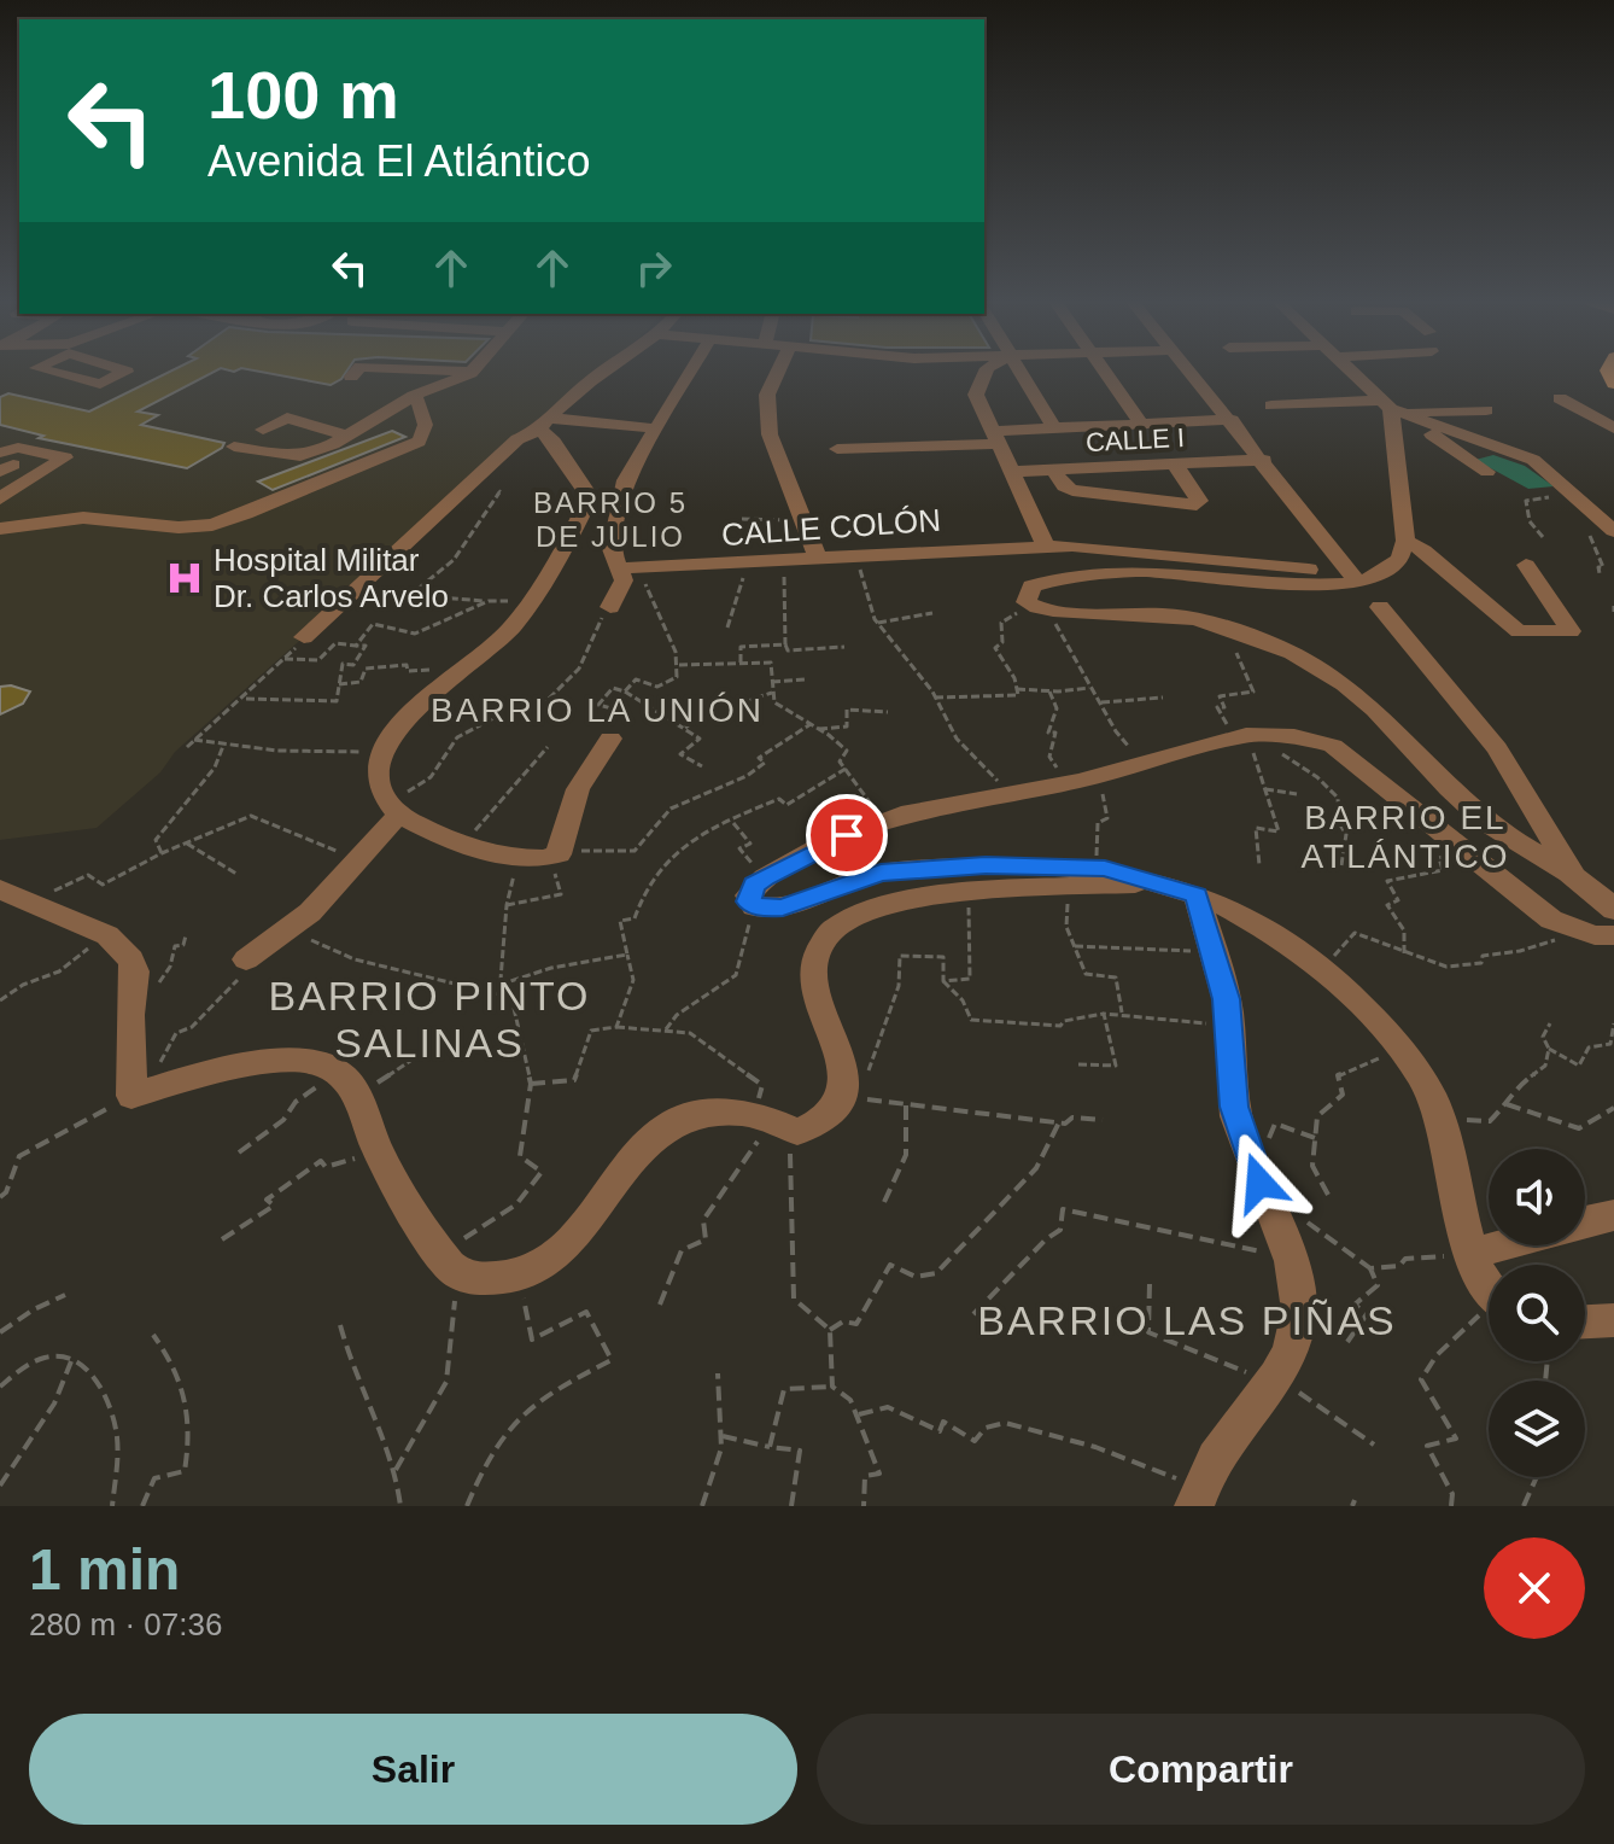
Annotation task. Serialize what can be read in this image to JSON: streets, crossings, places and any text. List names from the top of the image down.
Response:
{
  "streets": {
    "street": ["CALLE I", "CALLE COLÓN"]
  },
  "districts": [
    "BARRIO 5 DE JULIO",
    "BARRIO LA UNIÓN",
    "BARRIO EL ATLÁNTICO",
    "BARRIO PINTO SALINAS",
    "BARRIO LAS PIÑAS"
  ],
  "places": {
    "hospital": ["Hospital Militar Dr. Carlos Arvelo"]
  },
  "page": {
    "turn": ["100 m", "Avenida El Atlántico"],
    "heading": ["1 min", "280 m · 07:36"],
    "buttons": ["Salir", "Compartir"]
  }
}
